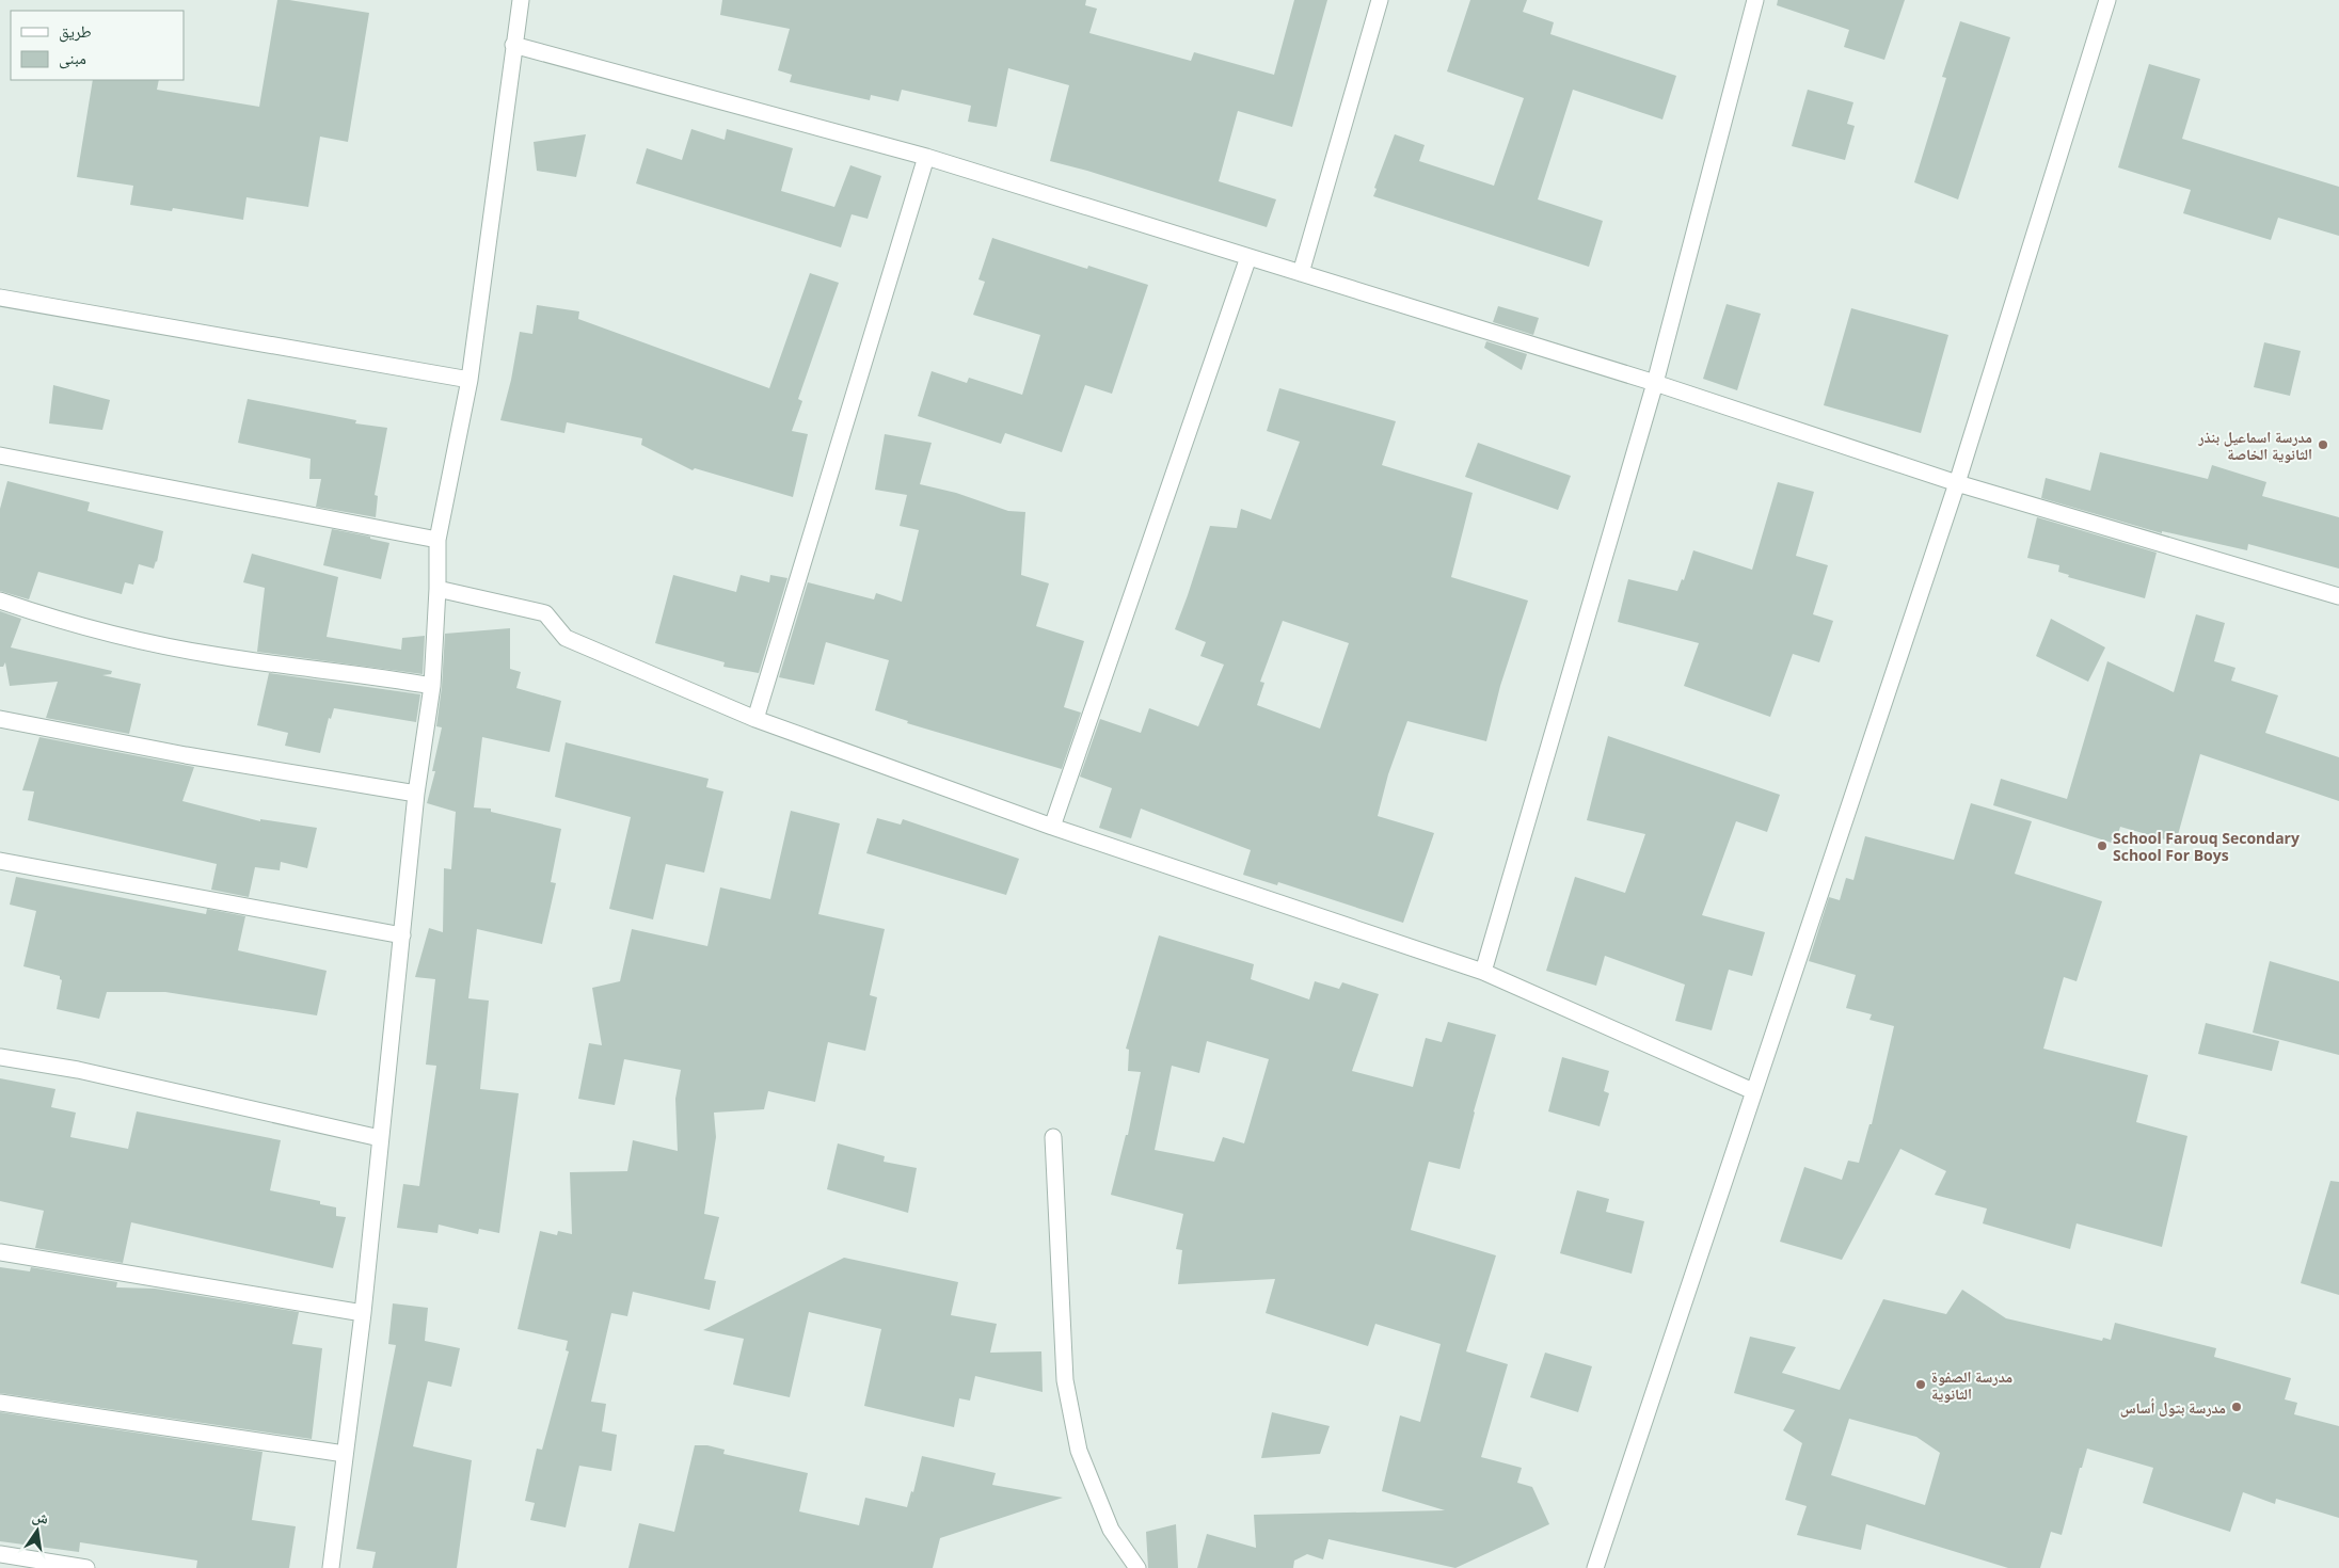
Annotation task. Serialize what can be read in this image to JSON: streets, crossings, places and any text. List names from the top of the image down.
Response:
{
  "places": [
    "مدرسة اسماعيل بنذر الثانوية الخاصة",
    "School Farouq Secondary School For Boys",
    "مدرسة الصفوة الثانوية",
    "مدرسة بتول أساس"
  ],
  "legend": ["طريق", "مبنى"],
  "north": "top"
}
